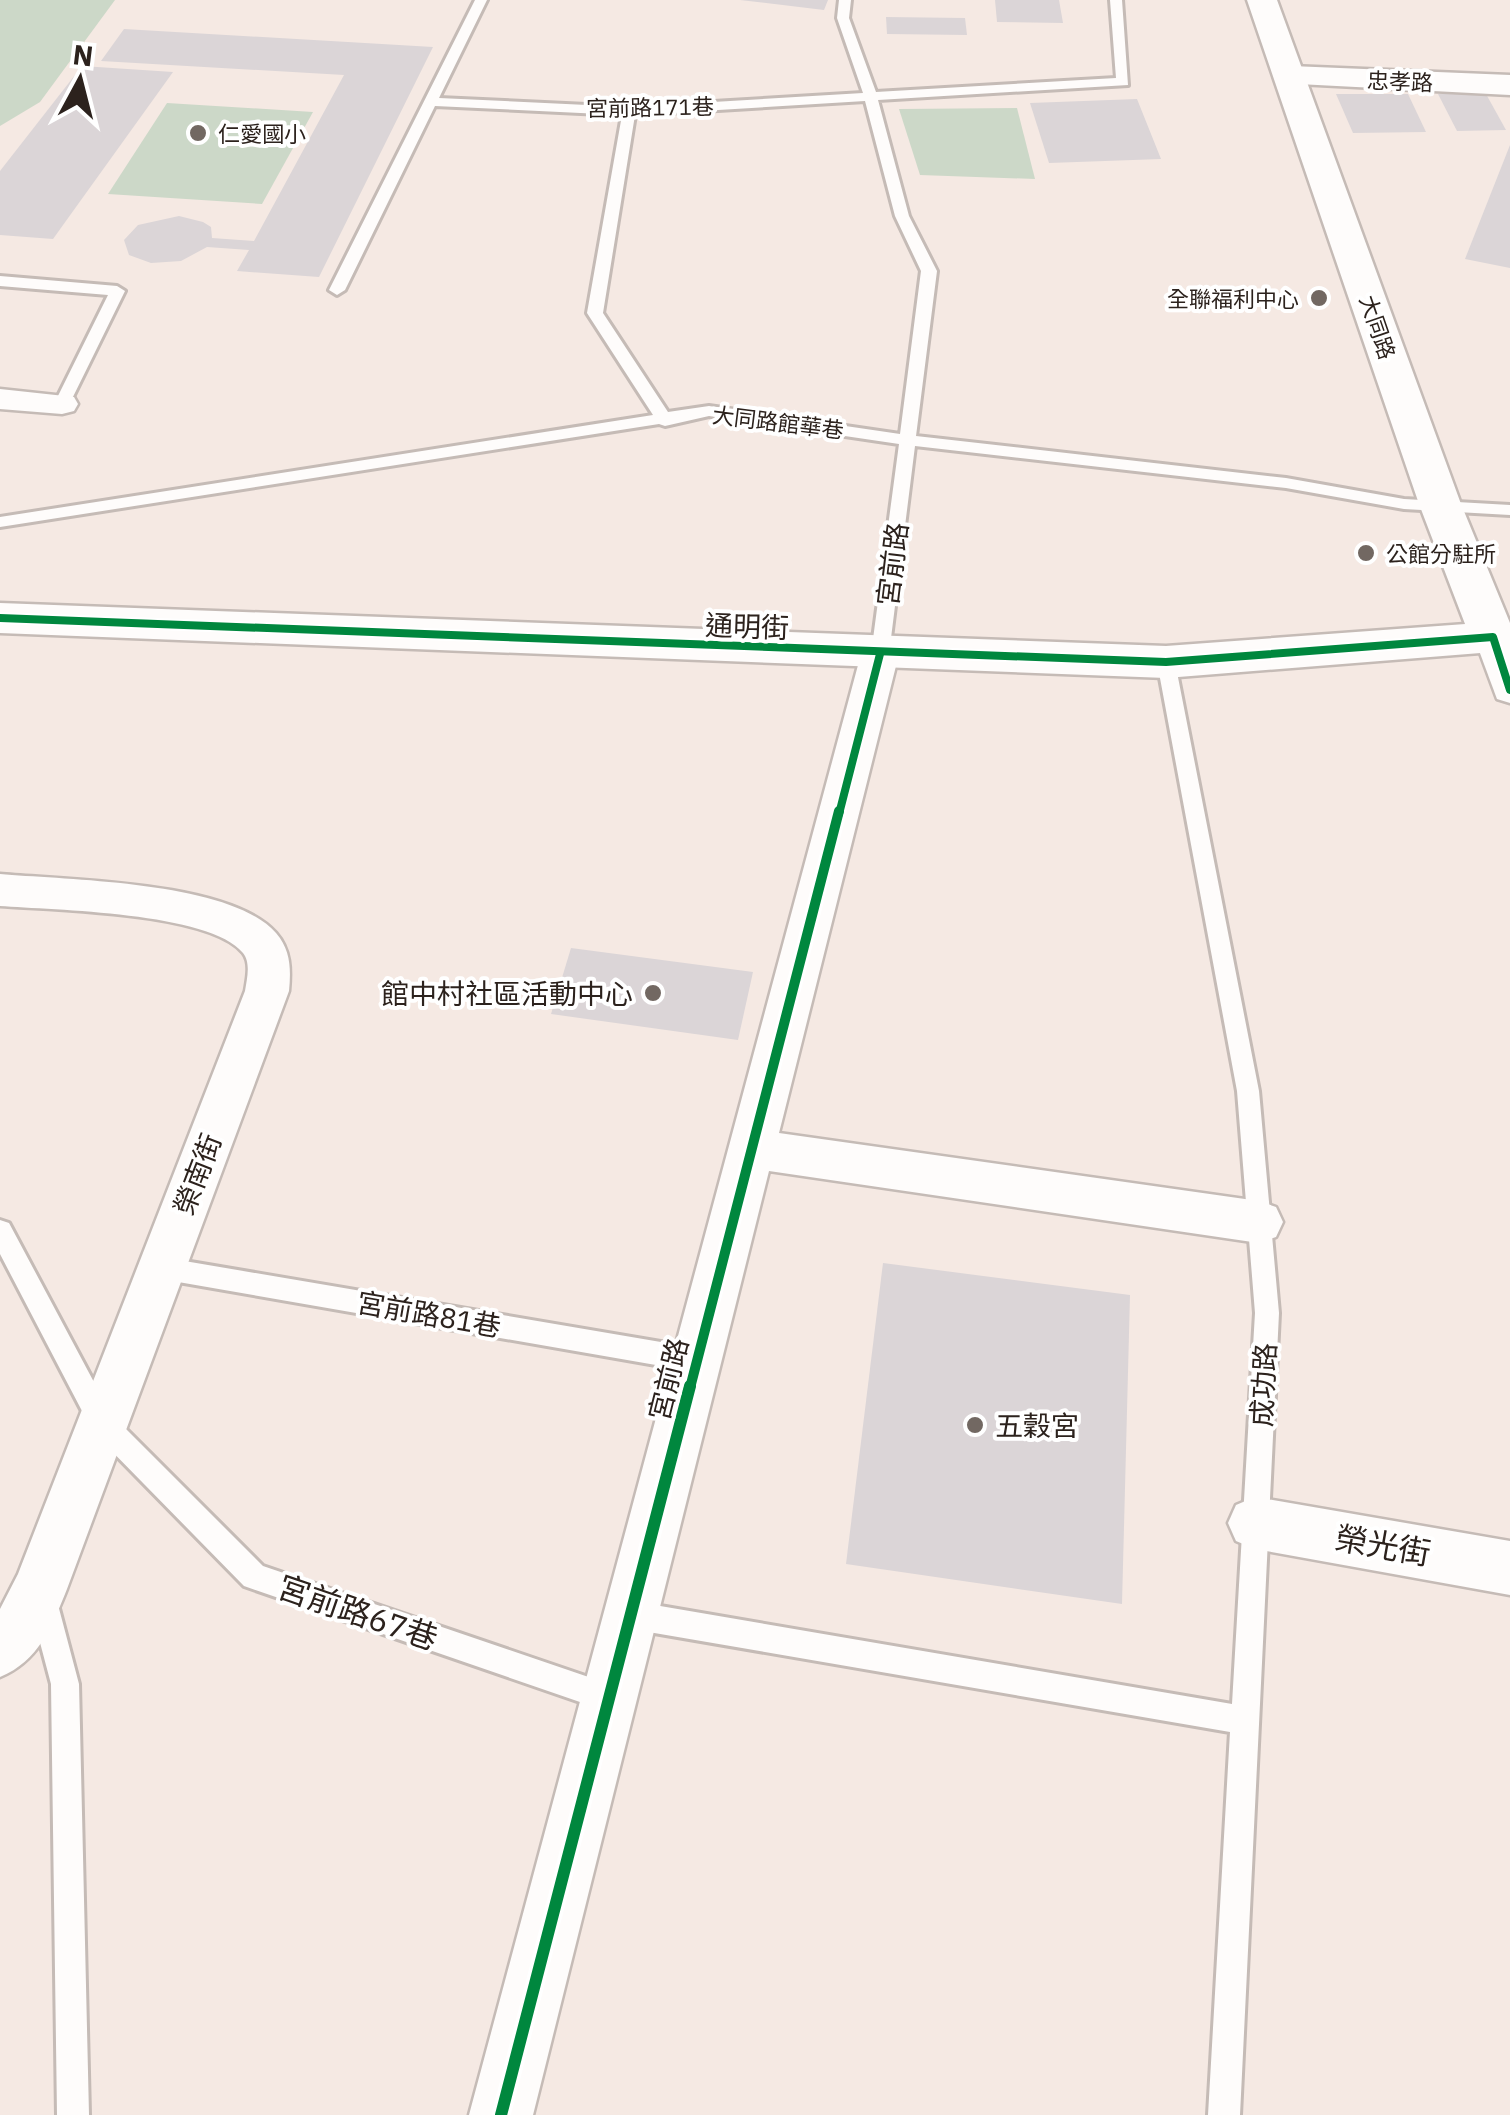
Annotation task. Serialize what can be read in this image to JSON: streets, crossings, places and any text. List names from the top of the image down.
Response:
{
  "streets": {
    "street": [
      "忠孝路",
      "大同路",
      "宮前路",
      "通明街",
      "榮南街",
      "榮光街"
    ],
    "lane": [
      "宮前路171巷",
      "大同路館華巷",
      "宮前路81巷",
      "成功路",
      "宮前路67巷"
    ]
  },
  "crossings": [
    ["忠孝路", "大同路"],
    ["宮前路171巷", "宮前路"],
    ["大同路", "大同路館華巷"],
    ["大同路", "通明街"],
    ["大同路館華巷", "宮前路"],
    ["宮前路", "通明街"],
    ["宮前路", "宮前路81巷"],
    ["宮前路", "宮前路67巷"],
    ["通明街", "成功路"],
    ["榮南街", "宮前路81巷"],
    ["榮南街", "宮前路67巷"],
    ["成功路", "榮光街"]
  ],
  "places": [
    "仁愛國小",
    "全聯福利中心",
    "公館分駐所",
    "館中村社區活動中心",
    "五穀宮"
  ],
  "north": "top"
}
